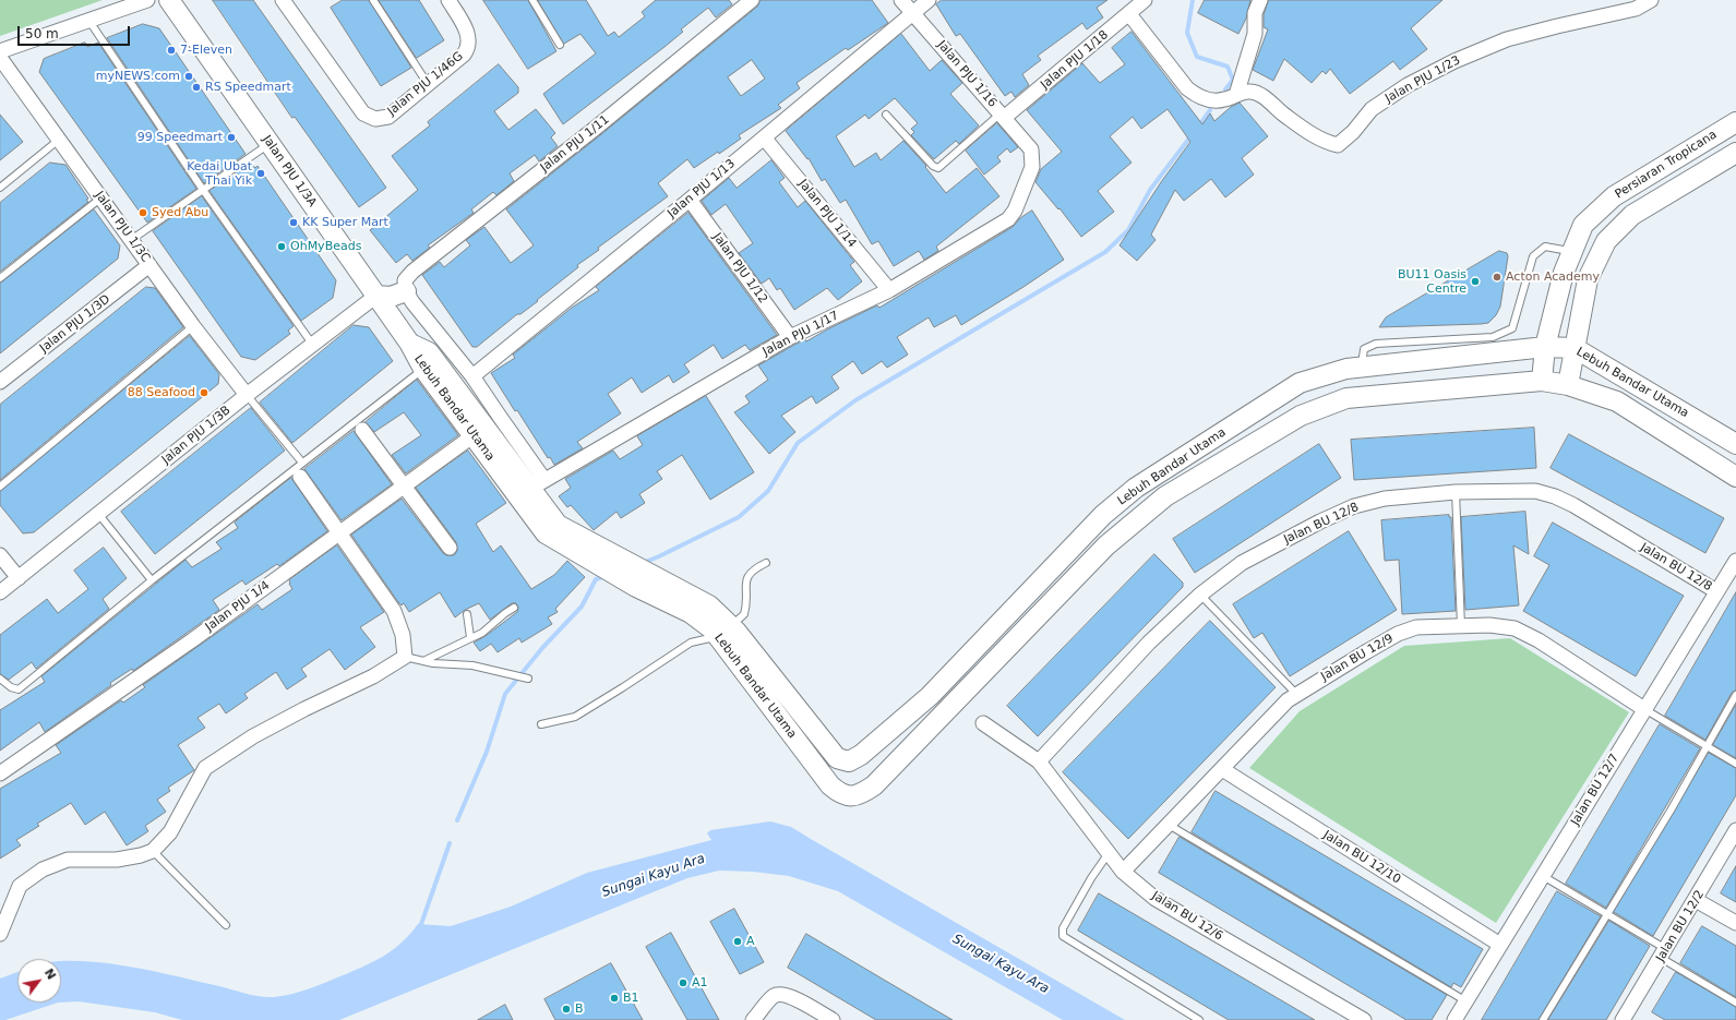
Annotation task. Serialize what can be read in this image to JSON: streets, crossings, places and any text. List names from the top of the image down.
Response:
{
  "streets": {
    "main road": ["Persiaran Tropicana", "Jalan PJU 1/3A", "Lebuh Bandar Utama"],
    "street": [
      "Jalan PJU 1/18",
      "Jalan PJU 1/16",
      "Jalan PJU 1/23",
      "Jalan PJU 1/46G",
      "Jalan PJU 1/11",
      "Jalan PJU 1/13",
      "Jalan PJU 1/14",
      "Jalan PJU 1/3C",
      "Jalan PJU 1/12",
      "Jalan PJU 1/3D",
      "Jalan PJU 1/17",
      "Jalan PJU 1/3B",
      "Jalan BU 12/8",
      "Jalan PJU 1/4",
      "Jalan BU 12/9",
      "Jalan BU 12/7",
      "Jalan BU 12/10",
      "Jalan BU 12/6",
      "Jalan BU 12/2"
    ]
  },
  "crossings": [
    ["Jalan PJU 1/18", "Jalan PJU 1/16"],
    ["Jalan PJU 1/18", "Jalan PJU 1/23"],
    ["Jalan PJU 1/16", "Jalan PJU 1/13"],
    ["Jalan PJU 1/16", "Jalan PJU 1/17"],
    ["Persiaran Tropicana", "Lebuh Bandar Utama"],
    ["Jalan PJU 1/3A", "Lebuh Bandar Utama"],
    ["Jalan PJU 1/3A", "Jalan PJU 1/3B"],
    ["Jalan PJU 1/13", "Jalan PJU 1/14"],
    ["Jalan PJU 1/13", "Jalan PJU 1/12"],
    ["Jalan PJU 1/14", "Jalan PJU 1/17"],
    ["Jalan PJU 1/3C", "Jalan PJU 1/3D"],
    ["Jalan PJU 1/3C", "Jalan PJU 1/3B"],
    ["Jalan PJU 1/12", "Jalan PJU 1/17"],
    ["Jalan PJU 1/17", "Lebuh Bandar Utama"],
    ["Lebuh Bandar Utama", "Jalan PJU 1/4"],
    ["Jalan BU 12/8", "Jalan BU 12/7"],
    ["Jalan BU 12/8", "Jalan BU 12/6"],
    ["Jalan BU 12/9", "Jalan BU 12/7"],
    ["Jalan BU 12/9", "Jalan BU 12/10"],
    ["Jalan BU 12/9", "Jalan BU 12/6"],
    ["Jalan BU 12/7", "Jalan BU 12/10"]
  ],
  "water": ["Sungai Kayu Ara"],
  "places": [
    "7-Eleven",
    "myNEWS.com",
    "RS Speedmart",
    "99 Speedmart",
    "Kedai Ubat Thai Yik",
    "Syed Abu",
    "KK Super Mart",
    "OhMyBeads",
    "Acton Academy",
    "BU11 Oasis Centre",
    "88 Seafood",
    "A",
    "A1",
    "B1",
    "B"
  ],
  "scale_bar": "50 m",
  "north": "top right"
}
